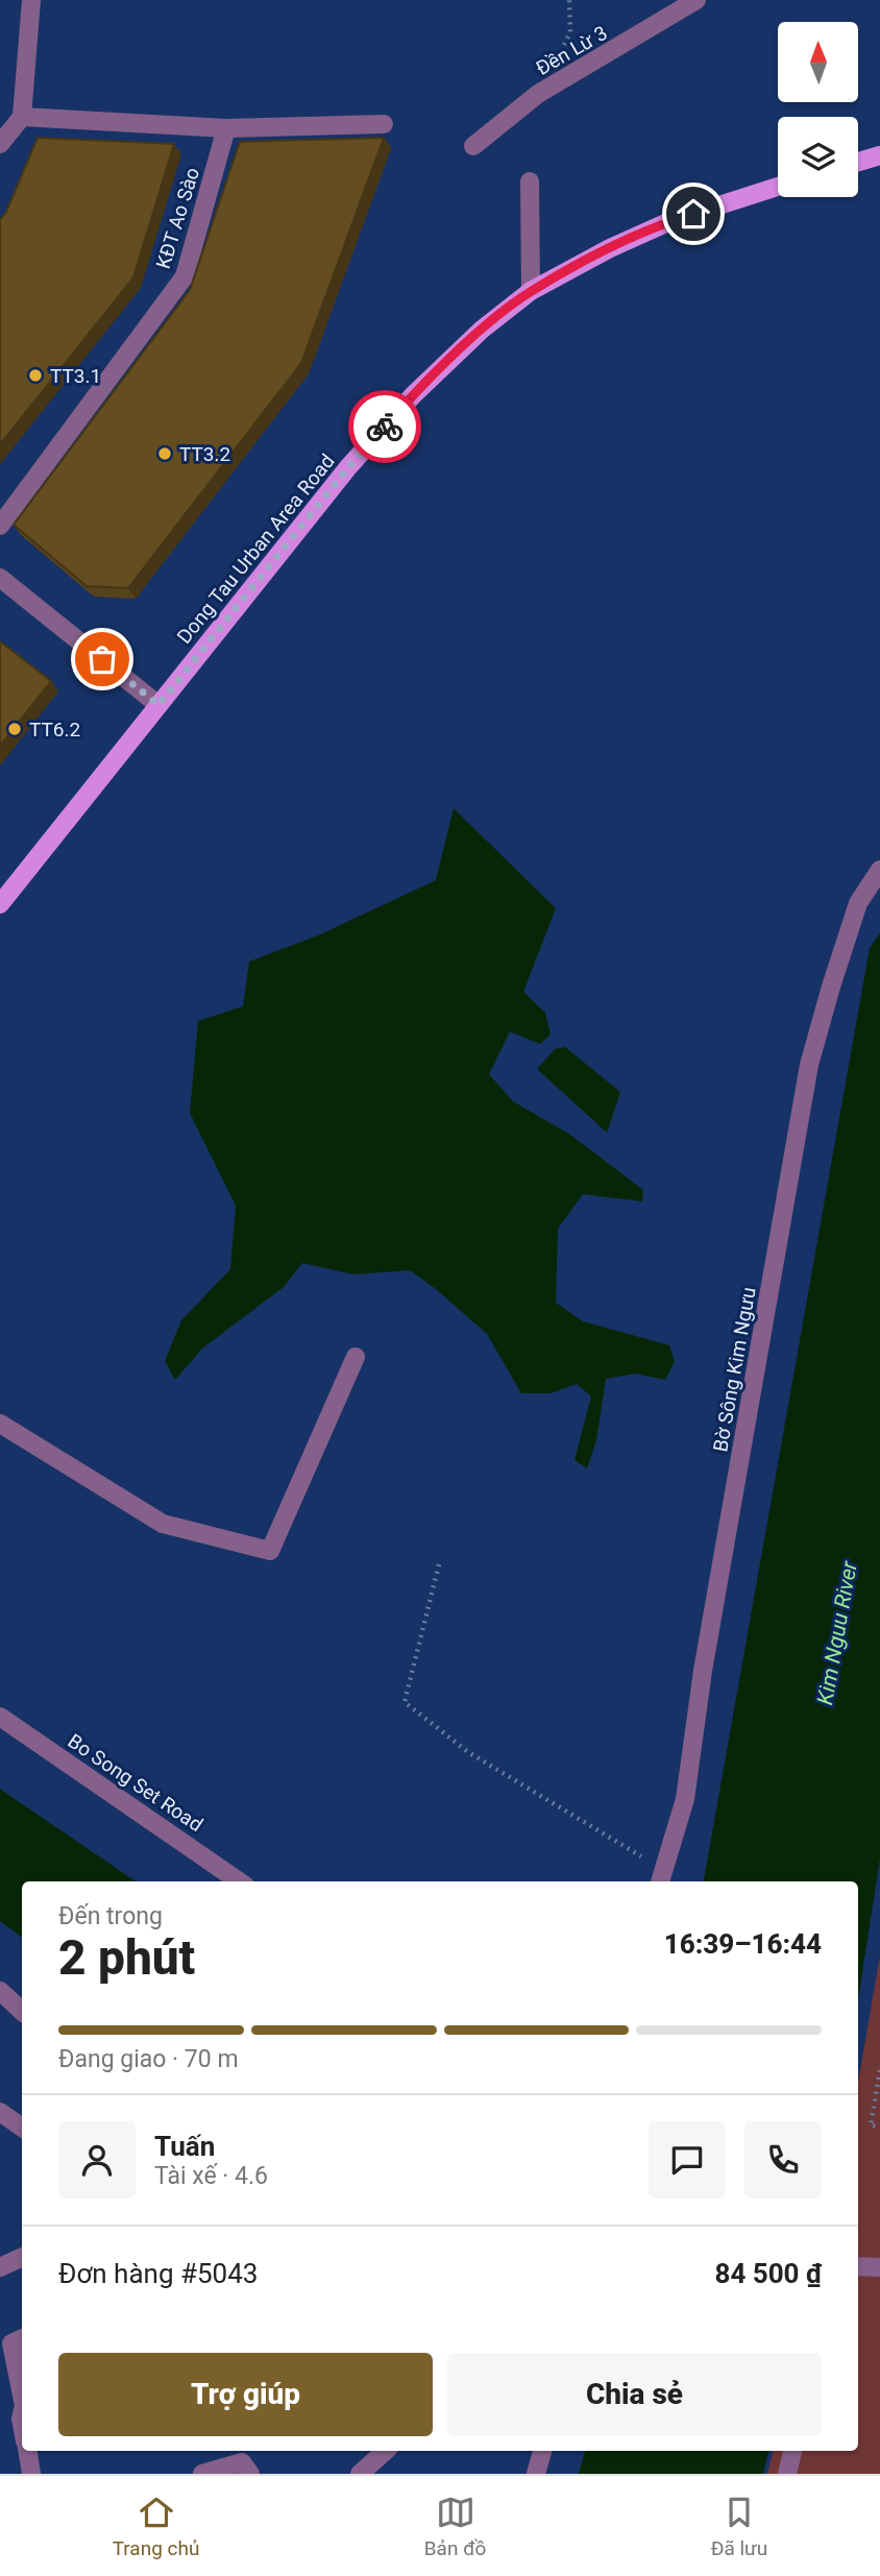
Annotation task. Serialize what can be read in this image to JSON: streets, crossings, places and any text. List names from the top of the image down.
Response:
{
  "streets": {
    "main road": ["Dong Tau Urban Area Road"],
    "street": [
      "Đền Lừ 3",
      "KĐT Ao Sào",
      "Bờ Sông Kim Ngưu",
      "Bo Song Set Road"
    ]
  },
  "water": ["Kim Nguu River"],
  "places": ["TT3.1", "TT3.2", "TT6.2"],
  "north": "top",
  "page": {
    "heading": ["2 phút", "Đến trong", "16:39–16:44"],
    "panel": [
      "Tuấn",
      "Tài xế · 4.6",
      "Đơn hàng #5043",
      "84 500 ₫"
    ],
    "bar": "Đang giao · 70 m",
    "buttons": ["Trợ giúp", "Chia sẻ"],
    "tabs": ["Trang chủ", "Bản đồ", "Đã lưu"]
  }
}
